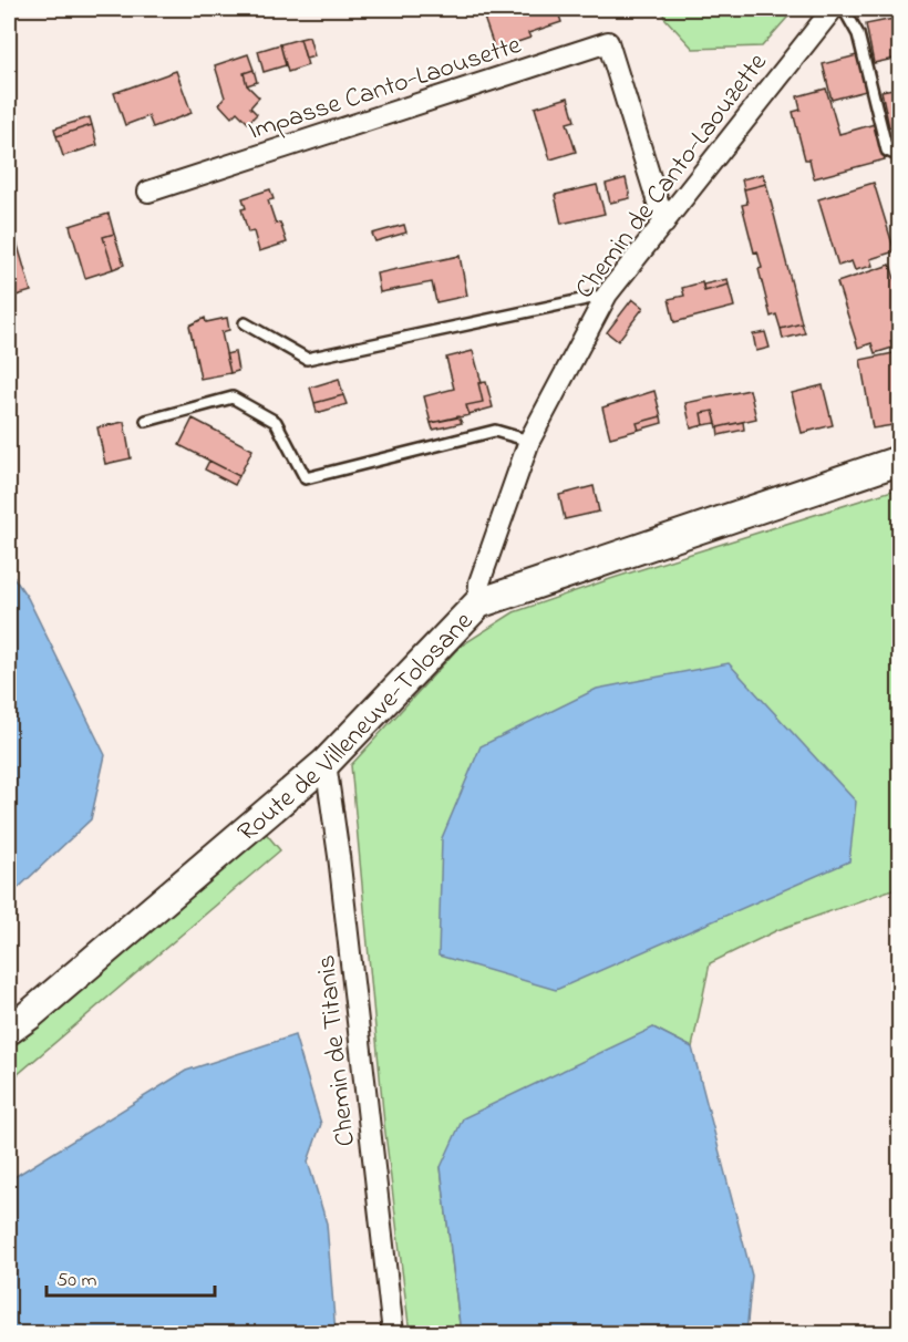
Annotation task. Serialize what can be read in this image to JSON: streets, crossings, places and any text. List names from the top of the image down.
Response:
{
  "streets": {
    "street": [
      "Impasse Canto-Laousette",
      "Chemin de Canto-Laouzette",
      "Route de Villeneuve-Tolosane",
      "Chemin de Titanis"
    ]
  },
  "crossings": [
    ["Impasse Canto-Laousette", "Chemin de Canto-Laouzette"],
    ["Chemin de Canto-Laouzette", "Route de Villeneuve-Tolosane"],
    ["Route de Villeneuve-Tolosane", "Chemin de Titanis"]
  ],
  "scale_bar": "50 m"
}
